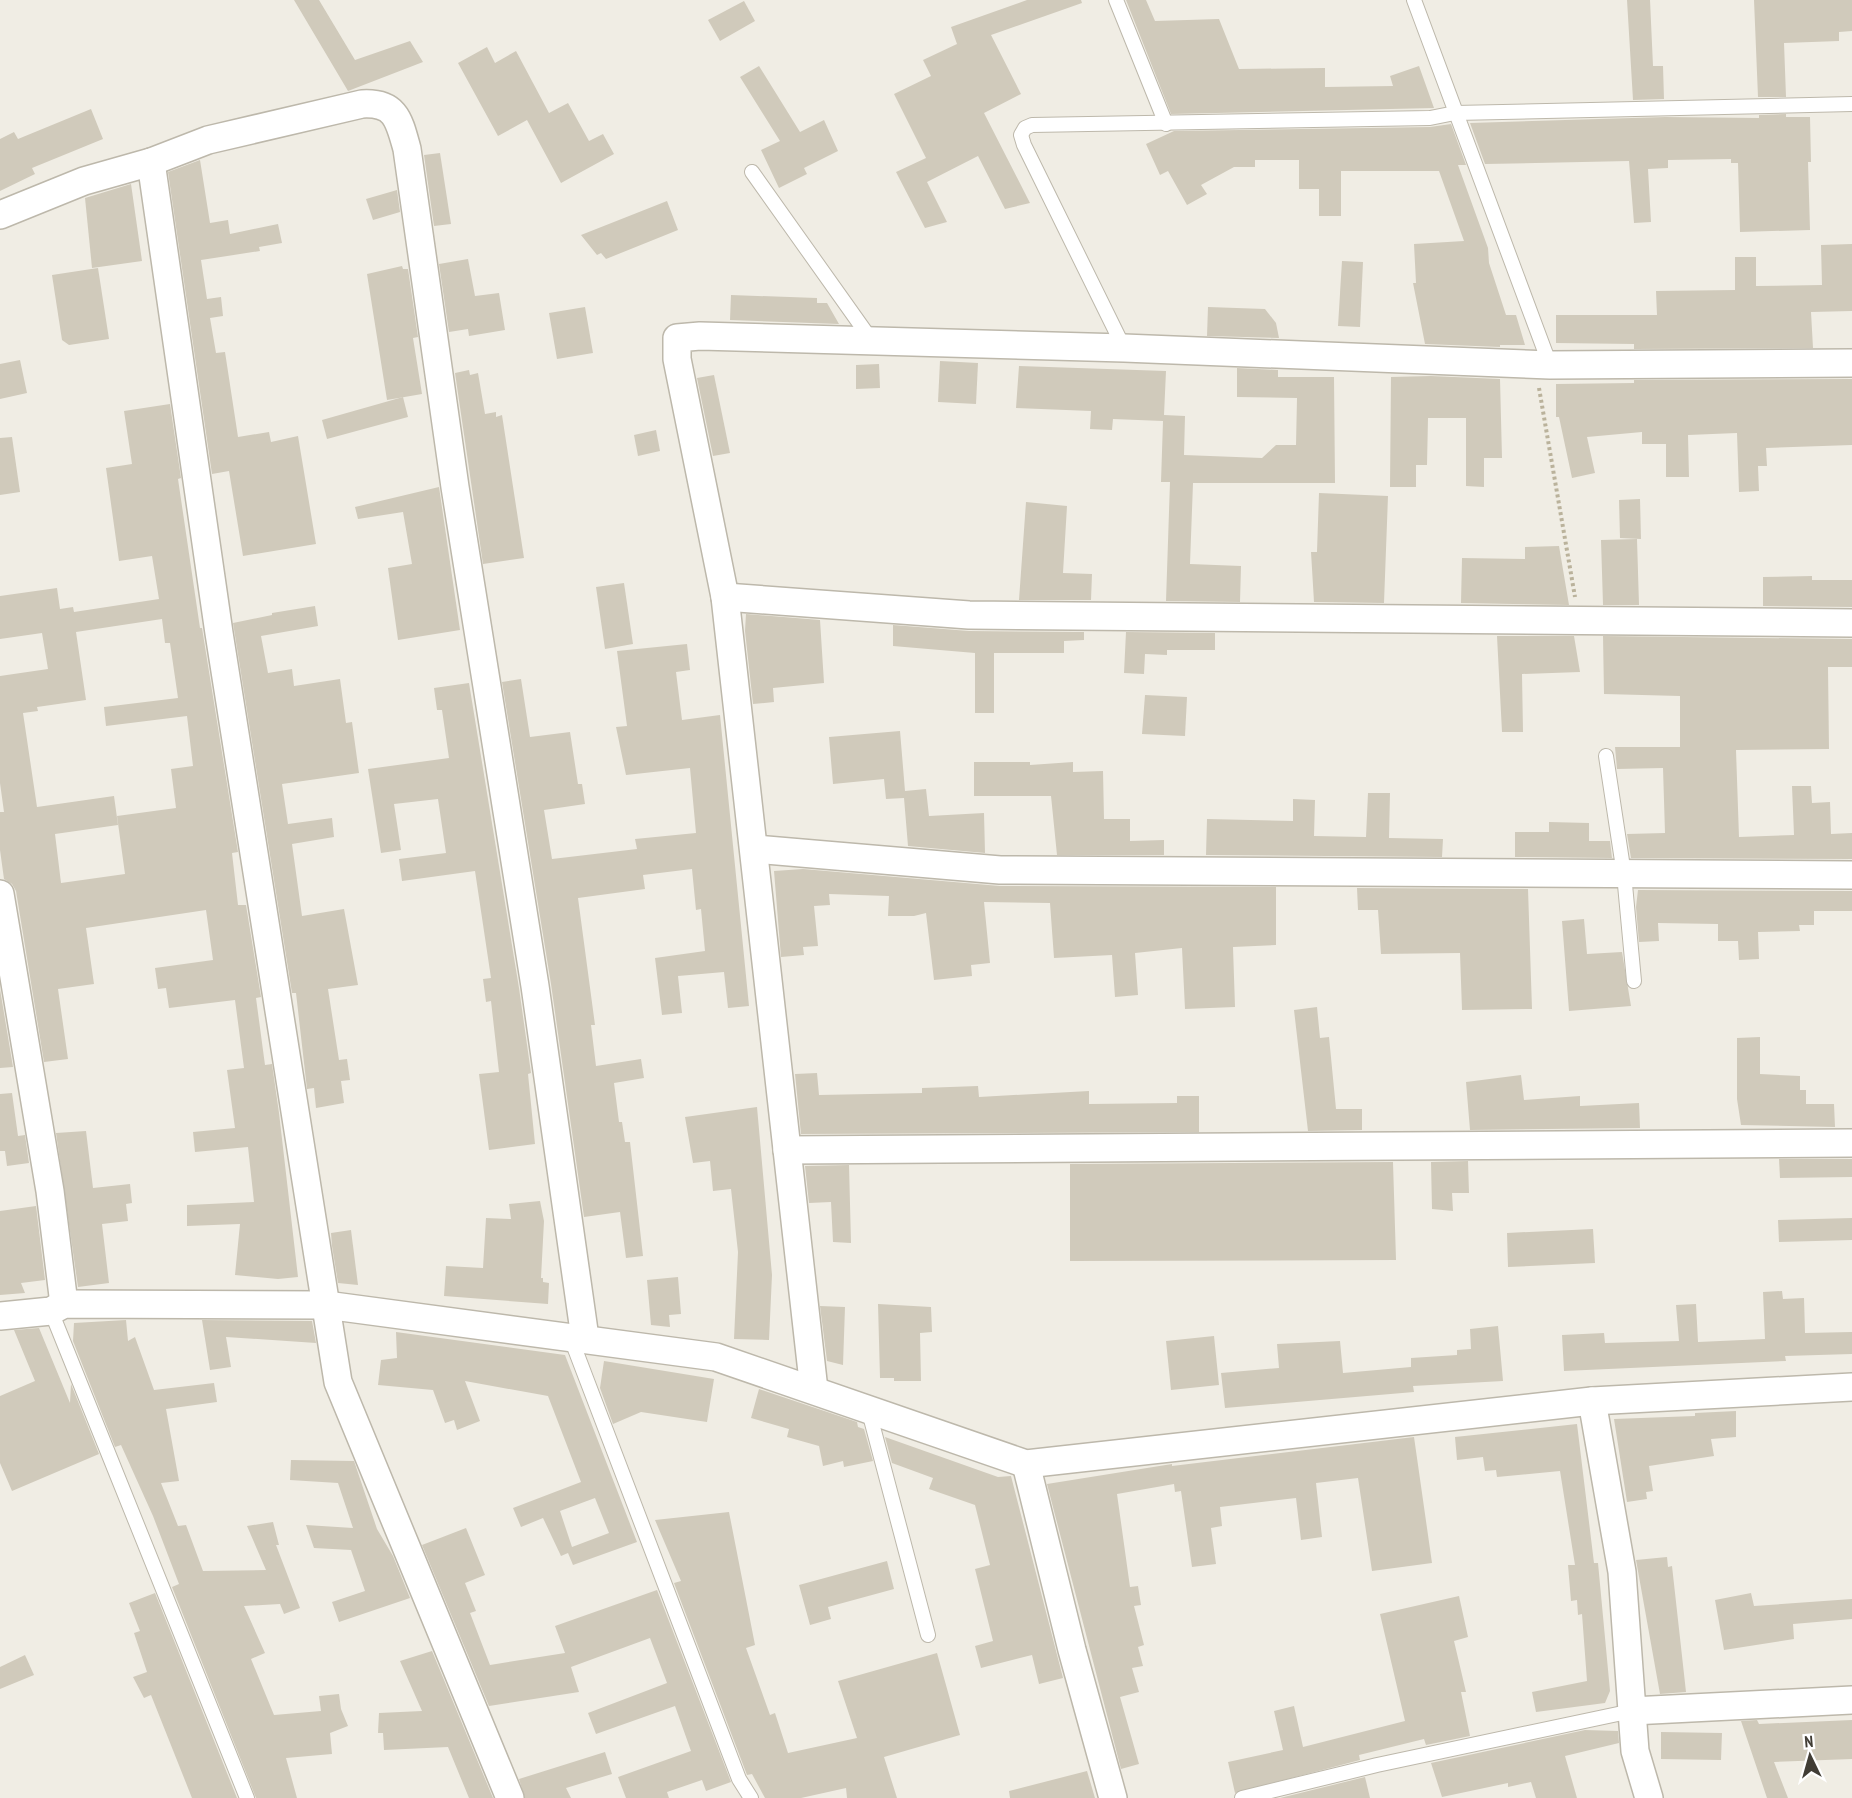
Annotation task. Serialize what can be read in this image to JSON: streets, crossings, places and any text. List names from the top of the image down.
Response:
{
  "north": "top"
}
